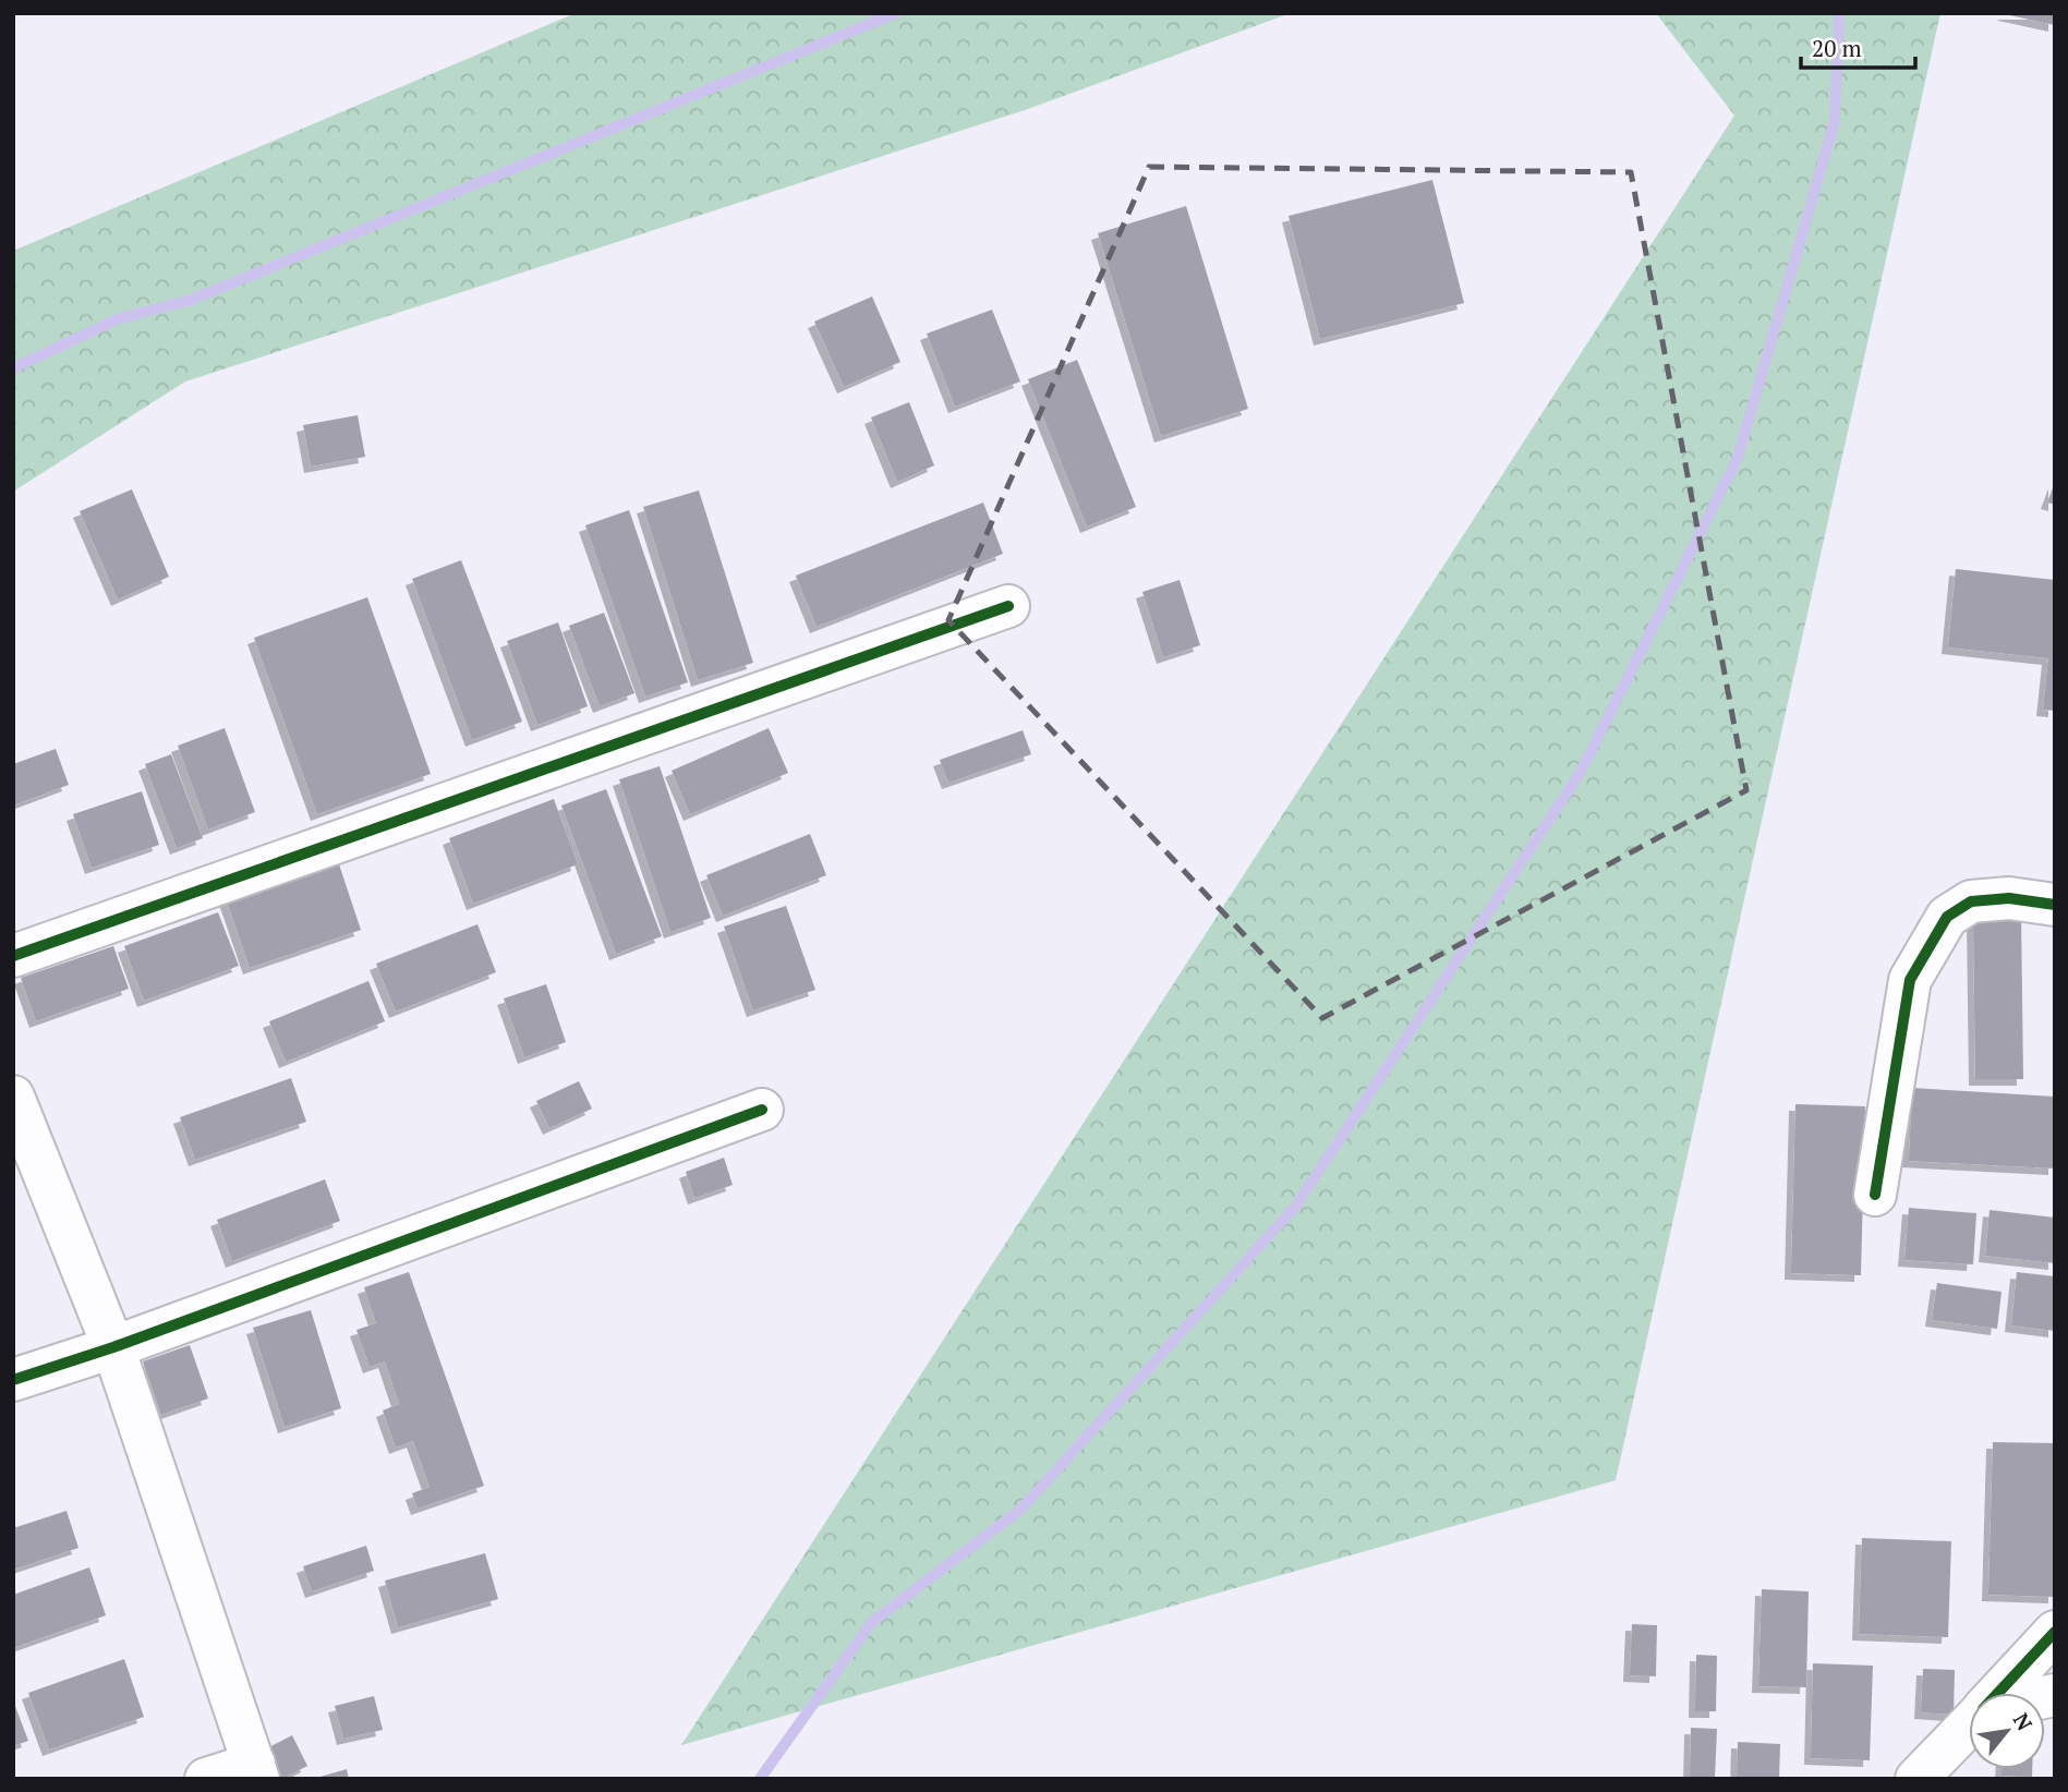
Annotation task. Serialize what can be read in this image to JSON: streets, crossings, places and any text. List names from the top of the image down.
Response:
{
  "scale_bar": "20 m",
  "north": "top right"
}
